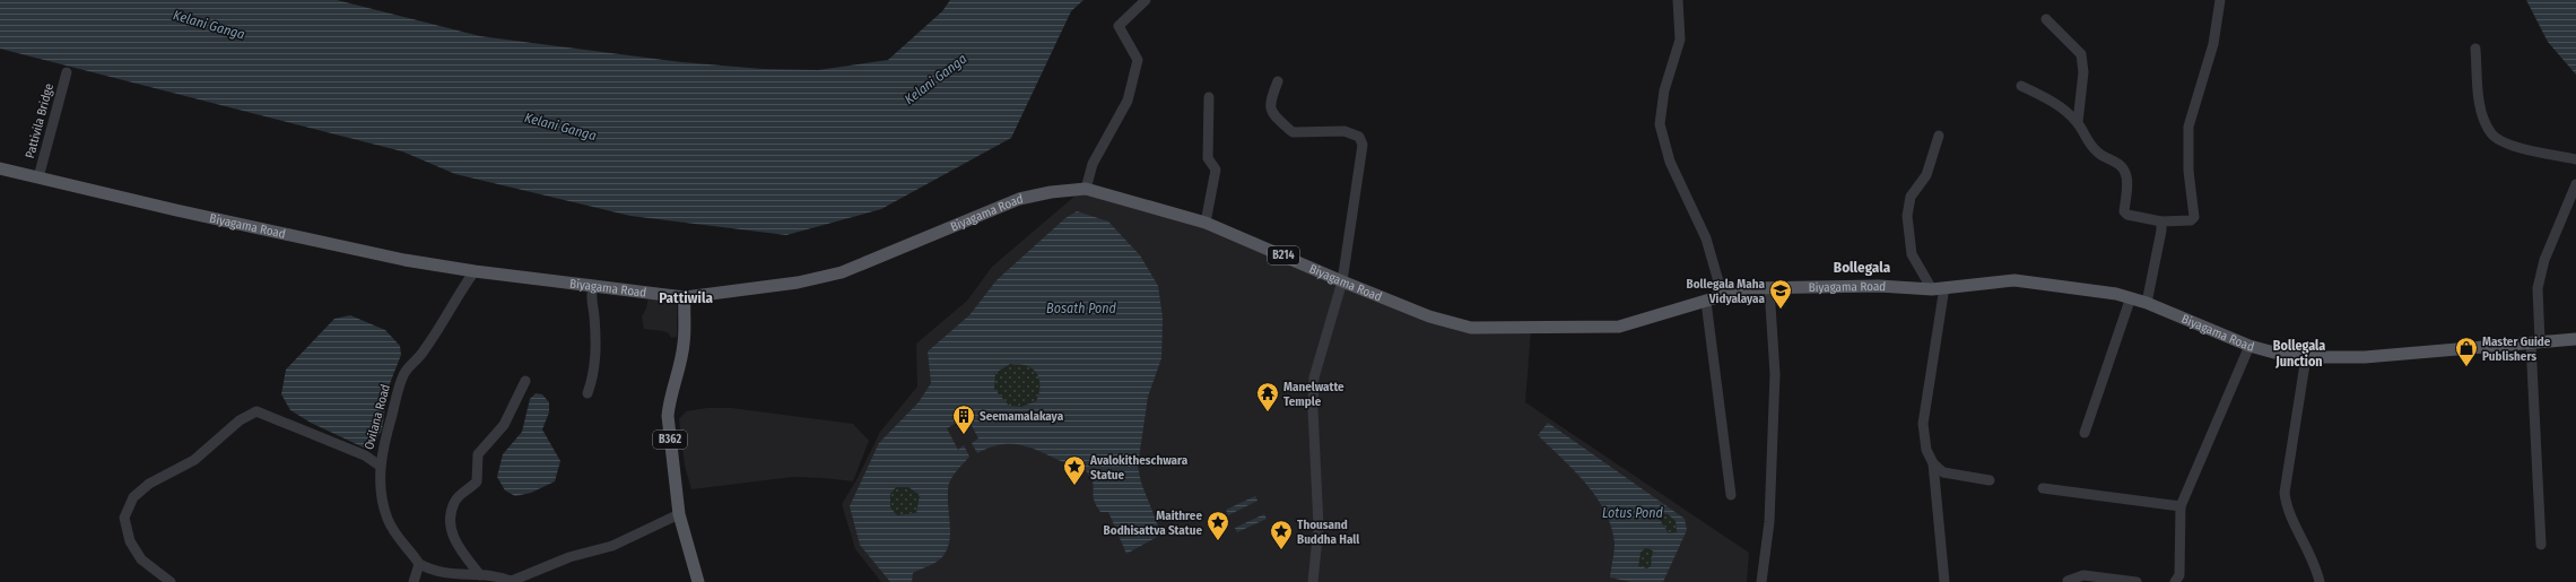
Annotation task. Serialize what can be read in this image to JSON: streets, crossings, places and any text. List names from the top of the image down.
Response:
{
  "streets": {
    "main road": ["Biyagama Road", "B214", "B362"],
    "street": ["Pattivila Bridge", "Ovilana Road"]
  },
  "crossings": [
    ["Pattivila Bridge", "Biyagama Road"],
    ["Biyagama Road", "Ovilana Road"],
    ["Biyagama Road", "B362"]
  ],
  "districts": ["Bollegala", "Pattiwila", "Bollegala Junction"],
  "water": ["Kelani Ganga", "Bosath Pond", "Lotus Pond"],
  "places": {
    "school or university": ["Bollegala Maha Vidyalayaa"],
    "shop": ["Master Guide Publishers"],
    "temple": ["Manelwatte Temple"],
    "building": ["Seemamalakaya"],
    "place": ["Avalokitheschwara Statue", "Maithree Bodhisattva Statue", "Thousand Buddha Hall"]
  }
}
